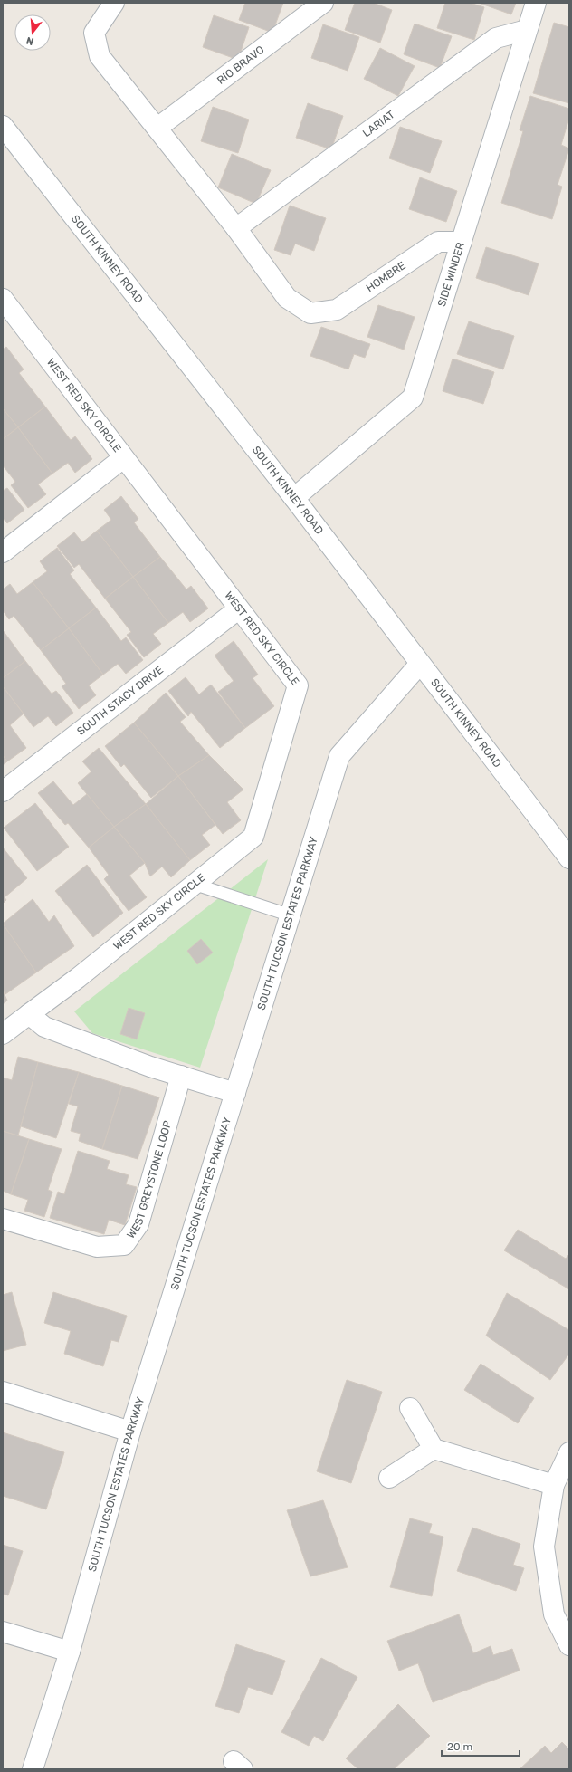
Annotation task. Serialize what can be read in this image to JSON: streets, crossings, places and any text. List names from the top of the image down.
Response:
{
  "streets": {
    "street": [
      "RIO BRAVO",
      "LARIAT",
      "SOUTH KINNEY ROAD",
      "SIDE WINDER",
      "HOMBRE",
      "WEST RED SKY CIRCLE",
      "SOUTH STACY DRIVE",
      "SOUTH TUCSON ESTATES PARKWAY",
      "WEST GREYSTONE LOOP"
    ]
  },
  "crossings": [
    ["LARIAT", "SIDE WINDER"],
    ["LARIAT", "HOMBRE"],
    ["SOUTH KINNEY ROAD", "SIDE WINDER"],
    ["SOUTH KINNEY ROAD", "SOUTH TUCSON ESTATES PARKWAY"],
    ["SIDE WINDER", "HOMBRE"],
    ["WEST RED SKY CIRCLE", "SOUTH STACY DRIVE"]
  ],
  "scale_bar": "20 m",
  "north": "bottom"
}
